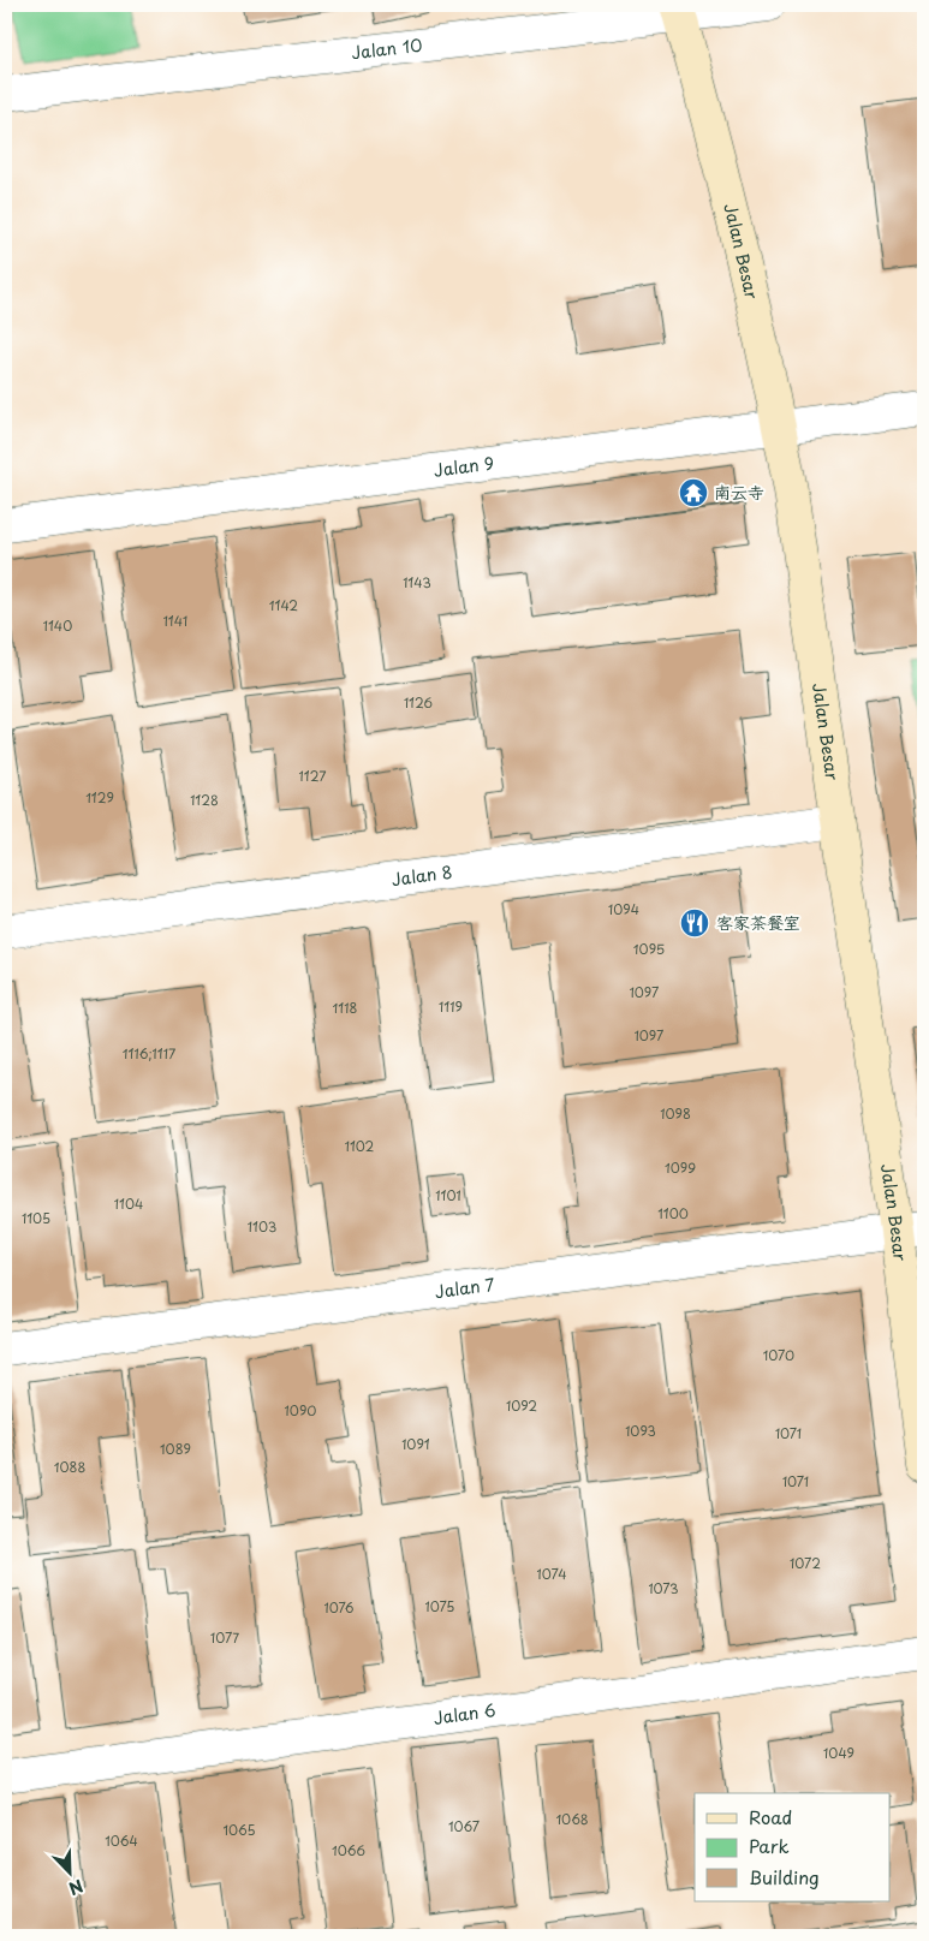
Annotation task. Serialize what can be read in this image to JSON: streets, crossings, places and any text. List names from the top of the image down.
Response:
{
  "streets": {
    "main road": ["Jalan Besar"],
    "street": [
      "Jalan 10",
      "Jalan 9",
      "Jalan 8",
      "Jalan 7",
      "Jalan 6"
    ]
  },
  "crossings": [
    ["Jalan 10", "Jalan Besar"],
    ["Jalan Besar", "Jalan 9"],
    ["Jalan Besar", "Jalan 8"],
    ["Jalan Besar", "Jalan 7"]
  ],
  "places": {
    "temple": ["南云寺"],
    "restaurant": ["客家茶餐室"]
  },
  "house_numbers": [
    "1143",
    "1142",
    "1141",
    "1140",
    "1126",
    "1127",
    "1129",
    "1128",
    "1094",
    "1095",
    "1097",
    "1119",
    "1118",
    "1097",
    "1116;1117",
    "1098",
    "1102",
    "1099",
    "1101",
    "1104",
    "1100",
    "1105",
    "1103",
    "1070",
    "1092",
    "1090",
    "1093",
    "1071",
    "1091",
    "1089",
    "1088",
    "1071",
    "1072",
    "1074",
    "1073",
    "1075",
    "1076",
    "1077",
    "1049",
    "1068",
    "1067",
    "1065",
    "1064",
    "1066"
  ],
  "legend": ["Road", "Park", "Building"],
  "north": "bottom right"
}
